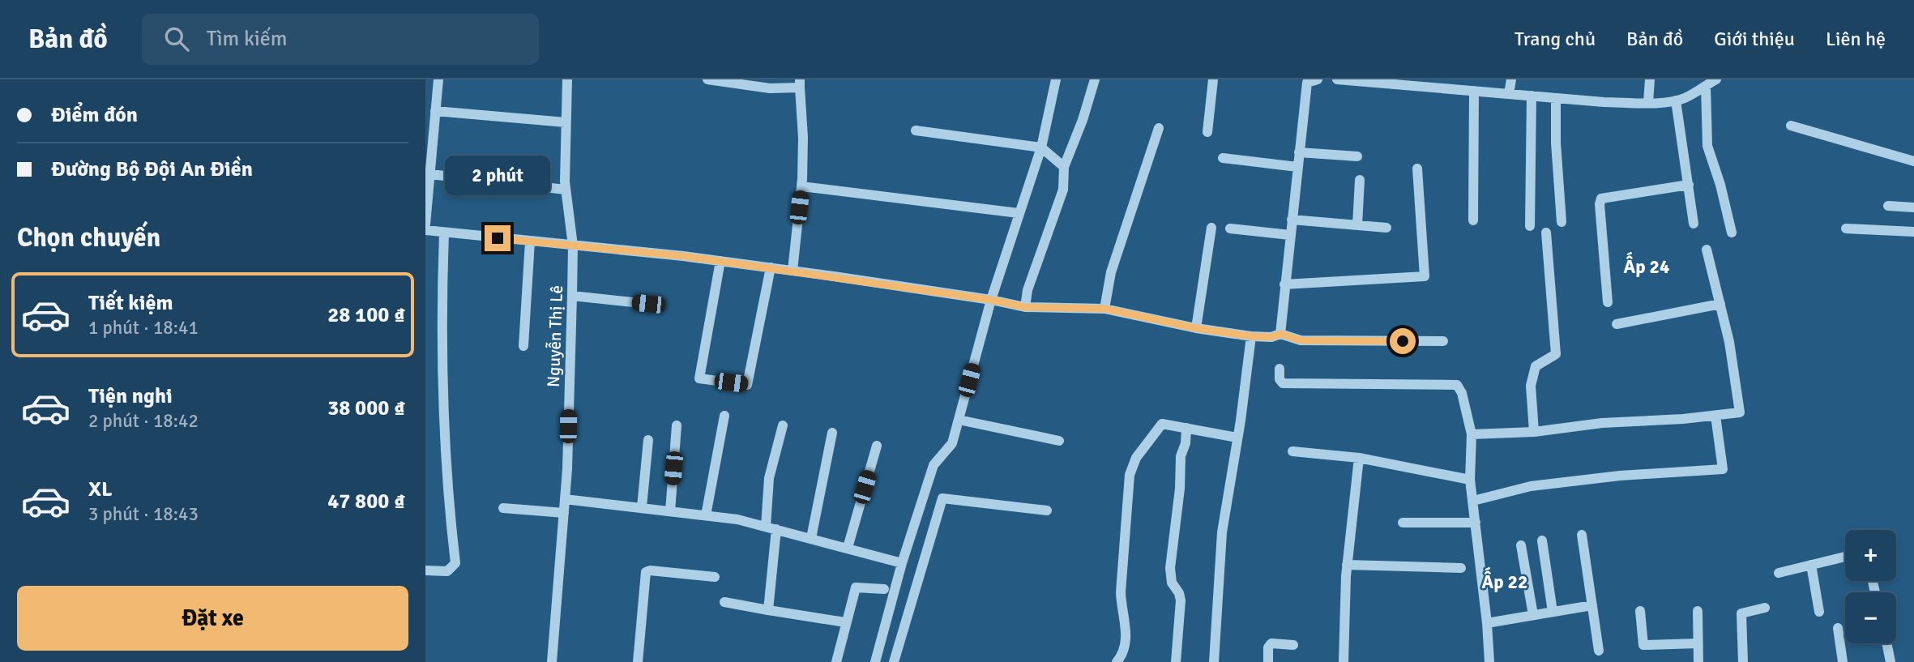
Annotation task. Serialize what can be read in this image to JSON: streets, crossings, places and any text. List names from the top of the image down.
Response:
{
  "streets": {
    "street": ["Nguyễn Thị Lê"]
  },
  "districts": ["Ấp 24", "Ấp 22"],
  "page": {
    "header": "Bản đồ",
    "search": "Tìm kiếm",
    "nav": [
      "Trang chủ",
      "Bản đồ",
      "Giới thiệu",
      "Liên hệ"
    ],
    "banner": ["Điểm đón", "Đường Bộ Đội An Điền"],
    "bubble": "2 phút",
    "heading": "Chọn chuyến",
    "list": [
      {
        "name": "Tiết kiệm",
        "note": "1 phút · 18:41",
        "value": "28 100 ₫"
      },
      {
        "name": "Tiện nghi",
        "note": "2 phút · 18:42",
        "value": "38 000 ₫"
      },
      {
        "name": "XL",
        "note": "3 phút · 18:43",
        "value": "47 800 ₫"
      }
    ],
    "map_buttons": ["+", "−"],
    "buttons": "Đặt xe"
  }
}
